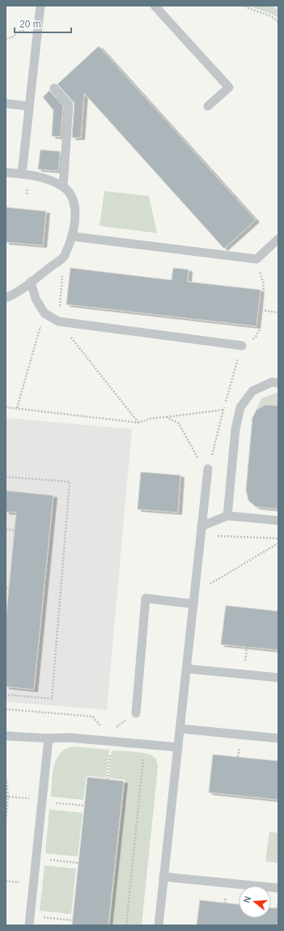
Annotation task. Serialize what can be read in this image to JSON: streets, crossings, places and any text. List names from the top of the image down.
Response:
{
  "scale_bar": "20 m",
  "north": "left"
}
